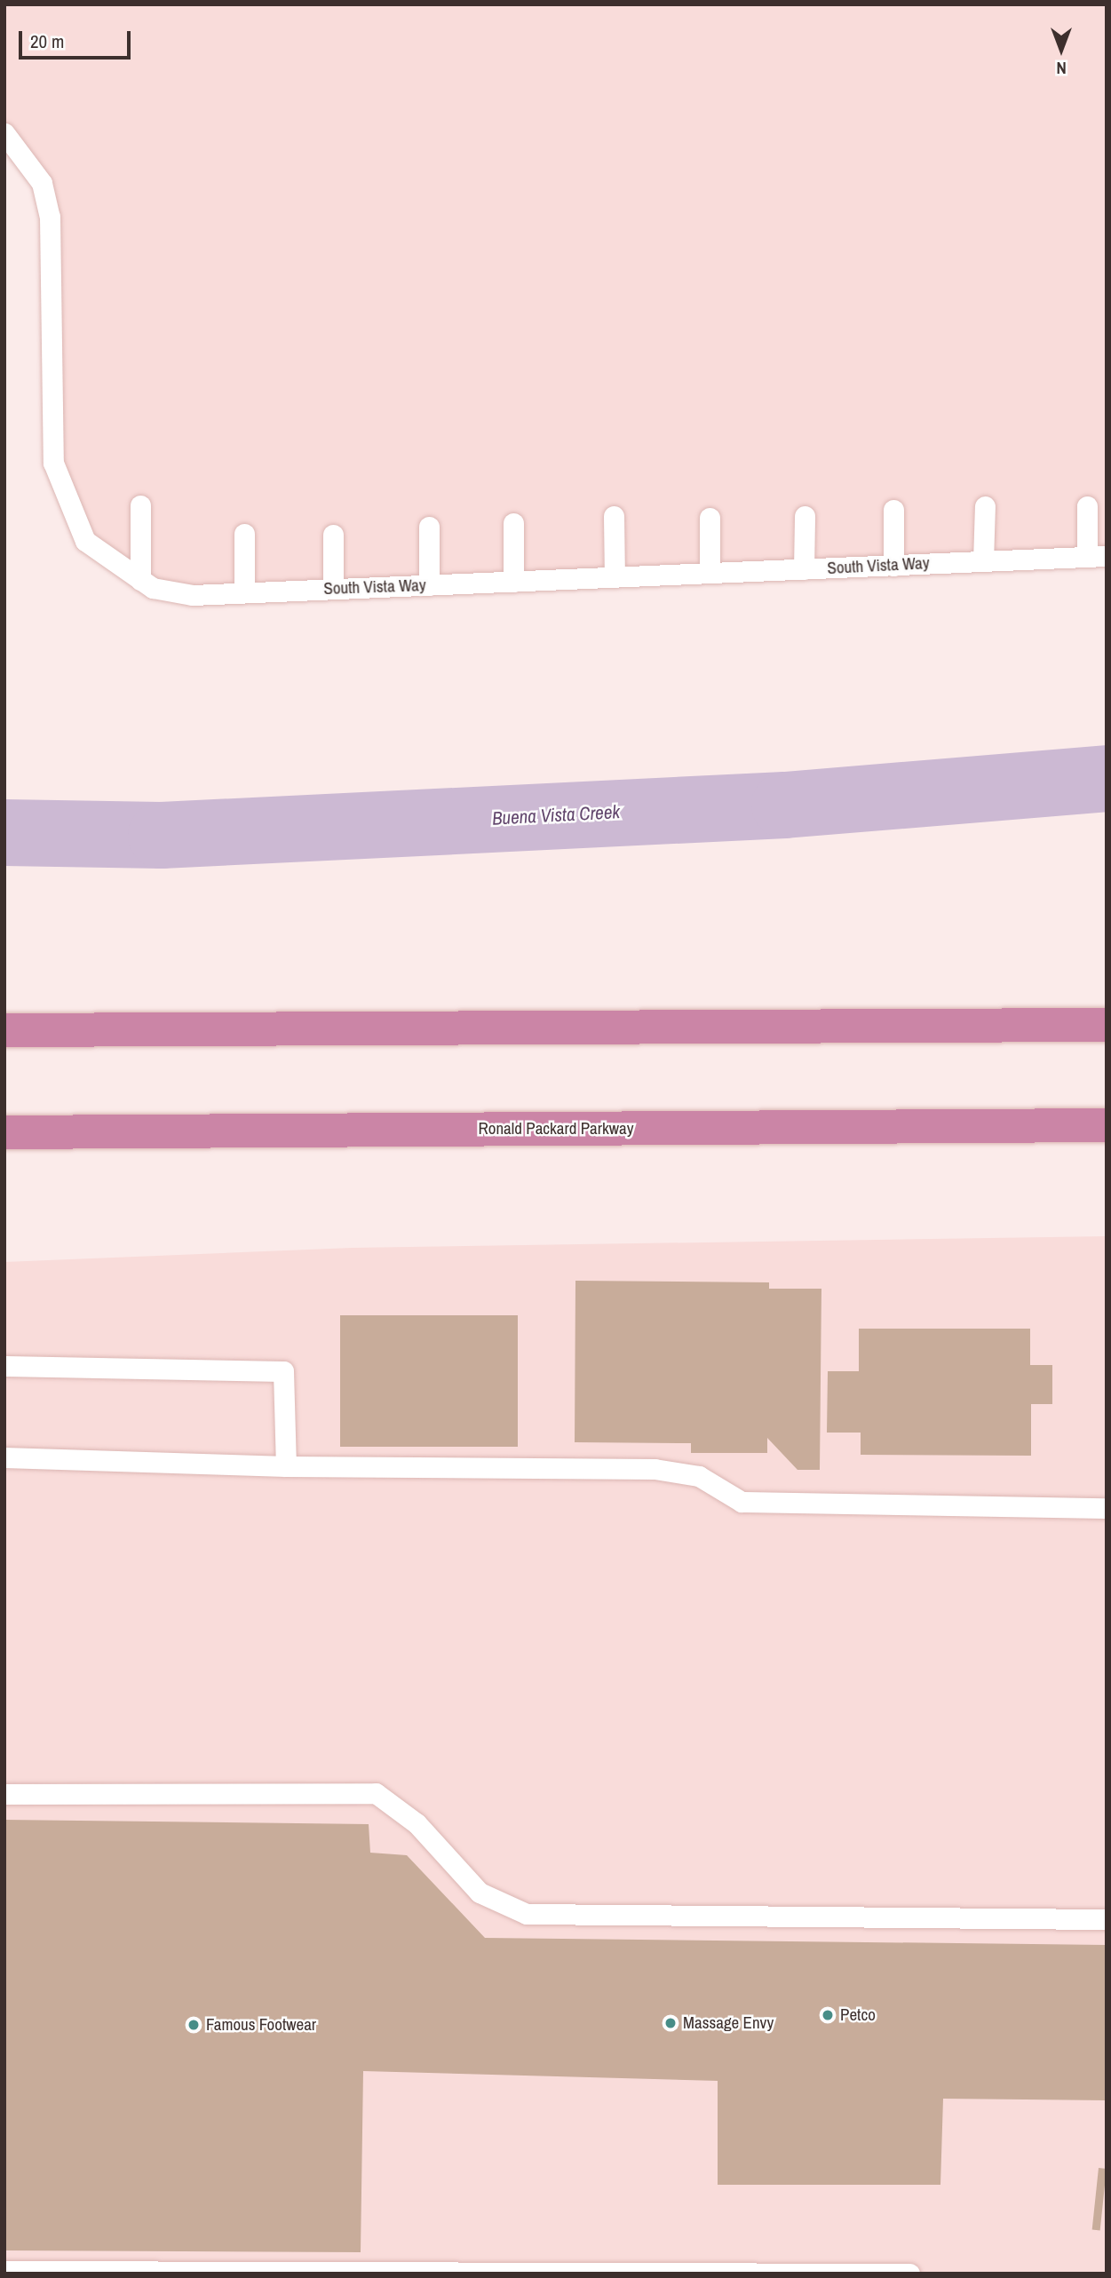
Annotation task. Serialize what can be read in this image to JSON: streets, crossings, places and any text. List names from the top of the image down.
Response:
{
  "streets": {
    "highway": ["Ronald Packard Parkway"],
    "lane": ["South Vista Way"]
  },
  "water": ["Buena Vista Creek"],
  "places": ["Petco", "Massage Envy", "Famous Footwear"],
  "scale_bar": "20 m",
  "north": "bottom"
}
